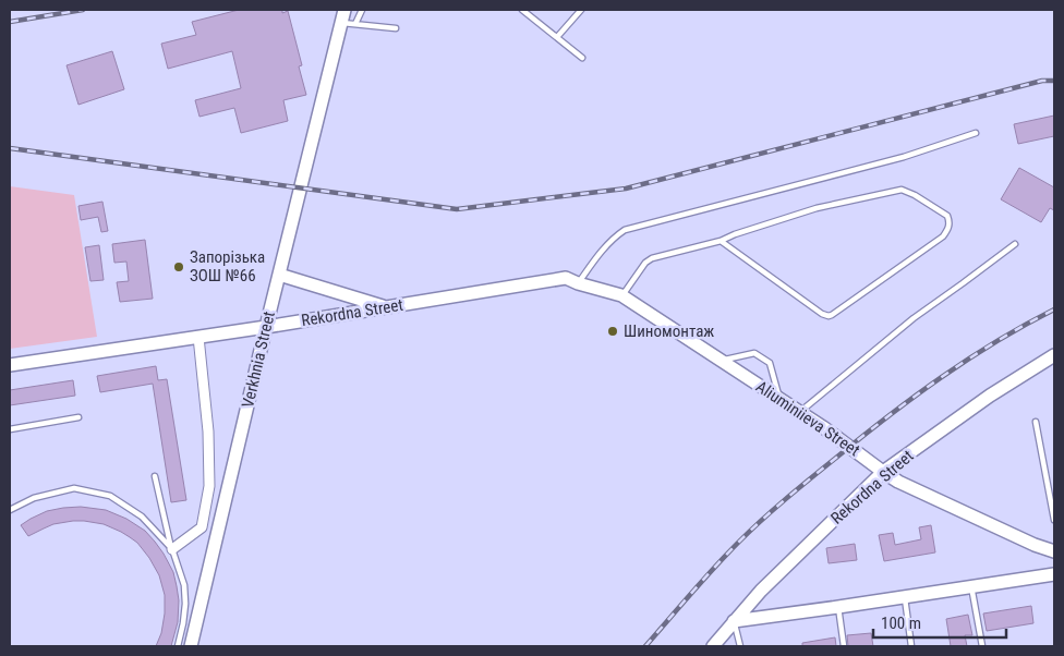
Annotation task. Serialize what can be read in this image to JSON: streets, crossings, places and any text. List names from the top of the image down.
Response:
{
  "streets": {
    "street": ["Rekordna Street", "Verkhnia Street", "Aliuminiieva Street"]
  },
  "crossings": [
    ["Rekordna Street", "Verkhnia Street"],
    ["Rekordna Street", "Aliuminiieva Street"]
  ],
  "places": ["Запорізька ЗОШ №66", "Шиномонтаж"],
  "scale_bar": "100 m"
}
